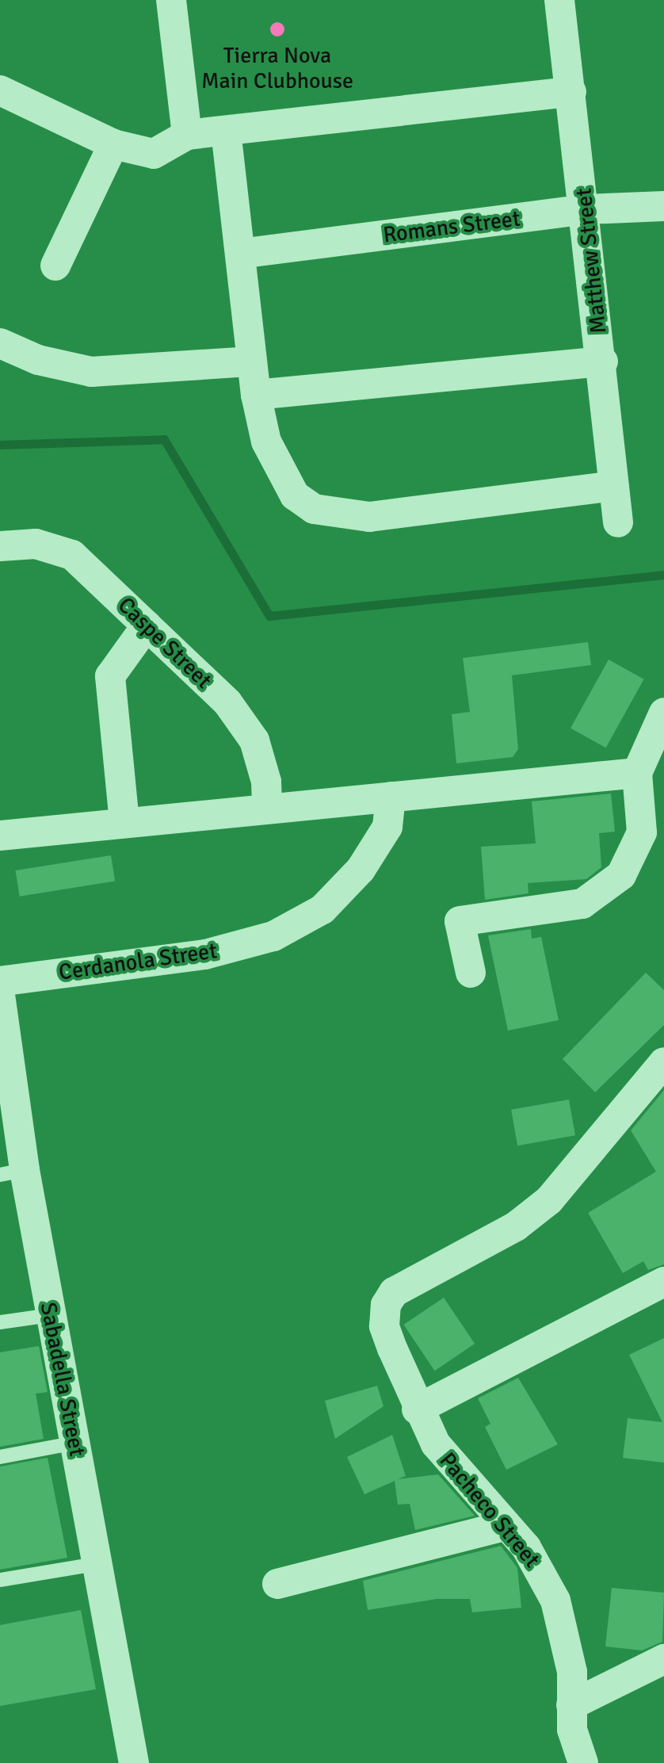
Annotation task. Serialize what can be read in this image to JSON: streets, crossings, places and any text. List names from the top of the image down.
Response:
{
  "streets": {
    "street": [
      "Romans Street",
      "Matthew Street",
      "Caspe Street",
      "Cerdanola Street",
      "Sabadella Street",
      "Pacheco Street"
    ]
  },
  "crossings": [
    ["Romans Street", "Matthew Street"]
  ],
  "places": ["Tierra Nova Main Clubhouse"]
}
